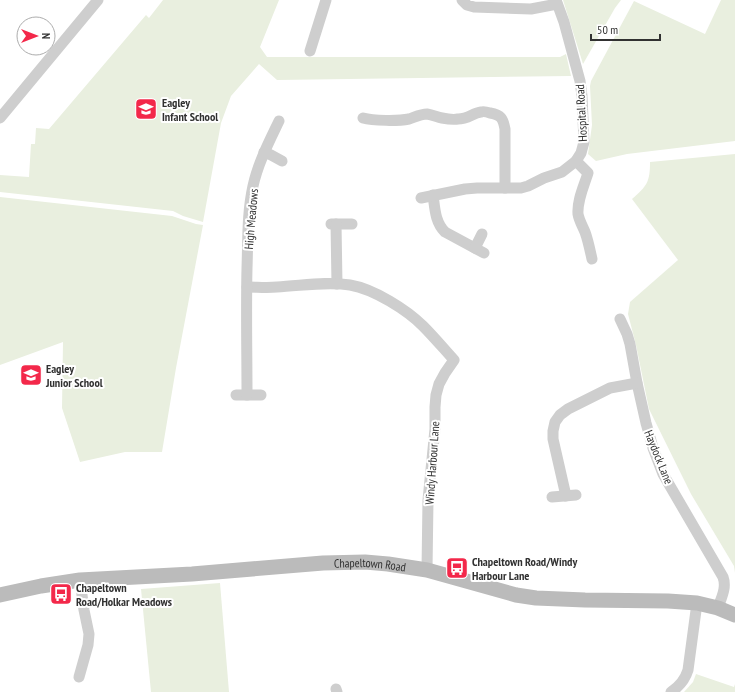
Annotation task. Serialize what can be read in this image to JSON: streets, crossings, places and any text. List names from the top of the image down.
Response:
{
  "streets": {
    "main road": ["Chapeltown Road"],
    "street": [
      "Hospital Road",
      "High Meadows",
      "Haydock Lane",
      "Windy Harbour Lane"
    ]
  },
  "crossings": [
    ["Haydock Lane", "Chapeltown Road"],
    ["Windy Harbour Lane", "Chapeltown Road"]
  ],
  "places": {
    "school or university": ["Eagley Infant School", "Eagley Junior School"],
    "bus stop": ["Chapeltown Road/Windy Harbour Lane", "Chapeltown Road/Holkar Meadows"]
  },
  "scale_bar": "50 m",
  "north": "right"
}
